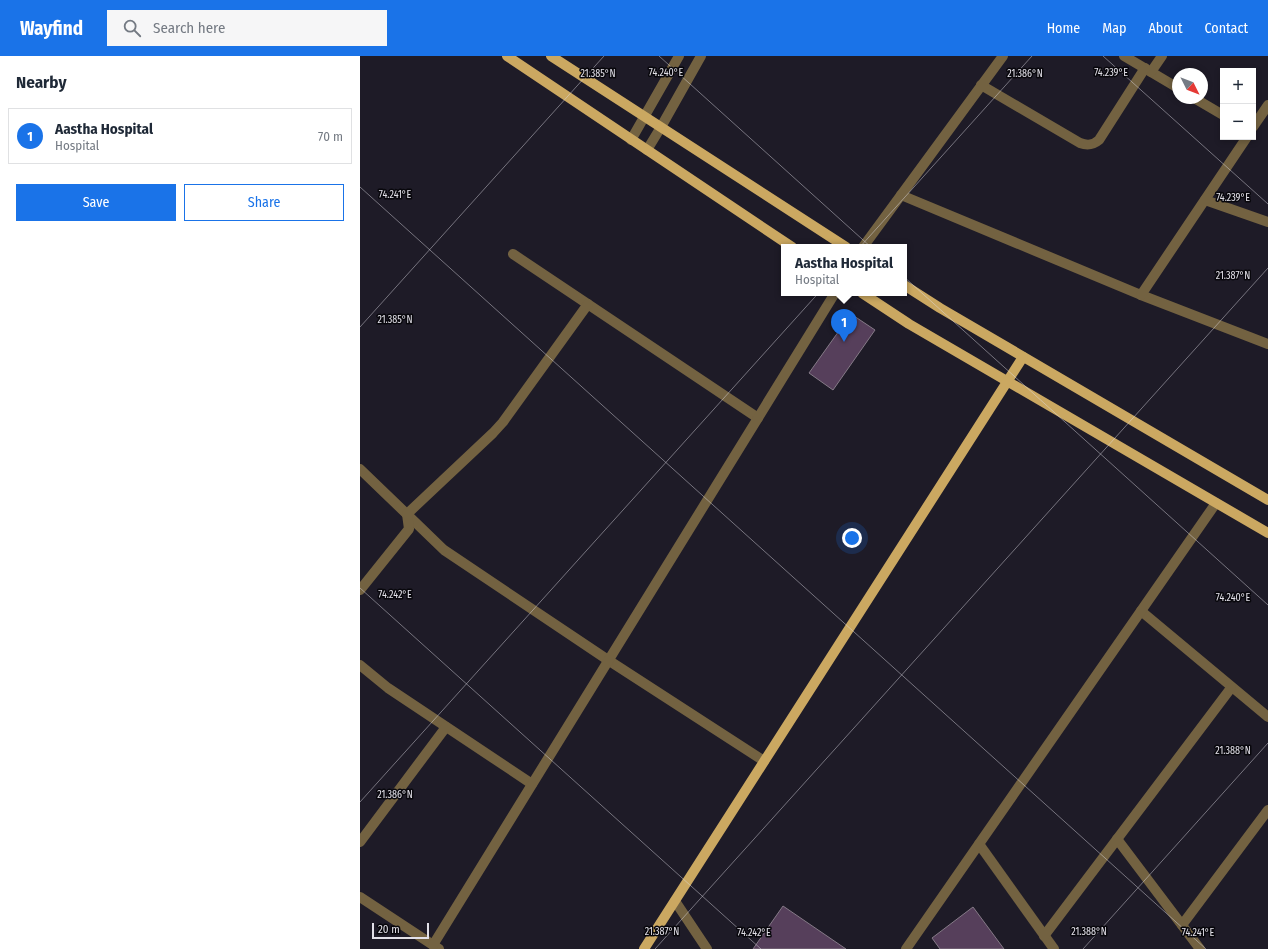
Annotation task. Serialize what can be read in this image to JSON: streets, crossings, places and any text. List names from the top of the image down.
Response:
{
  "scale_bar": "20 m",
  "north": "bottom right",
  "page": {
    "header": "Wayfind",
    "search": "Search here",
    "nav": [
      "Home",
      "Map",
      "About",
      "Contact"
    ],
    "heading": "Nearby",
    "map_buttons": ["+", "−"],
    "list": [
      {
        "mark": "1",
        "name": "Aastha Hospital",
        "note": "Hospital",
        "value": "70 m"
      }
    ],
    "buttons": ["Save", "Share"],
    "popup": ["Aastha Hospital", "Hospital"],
    "pins": "1",
    "scale": "20 m"
  },
  "coordinates": [
    "74.240°E",
    "74.239°E",
    "21.385°N",
    "21.386°N",
    "74.241°E",
    "21.387°N",
    "74.242°E",
    "21.388°N"
  ]
}
